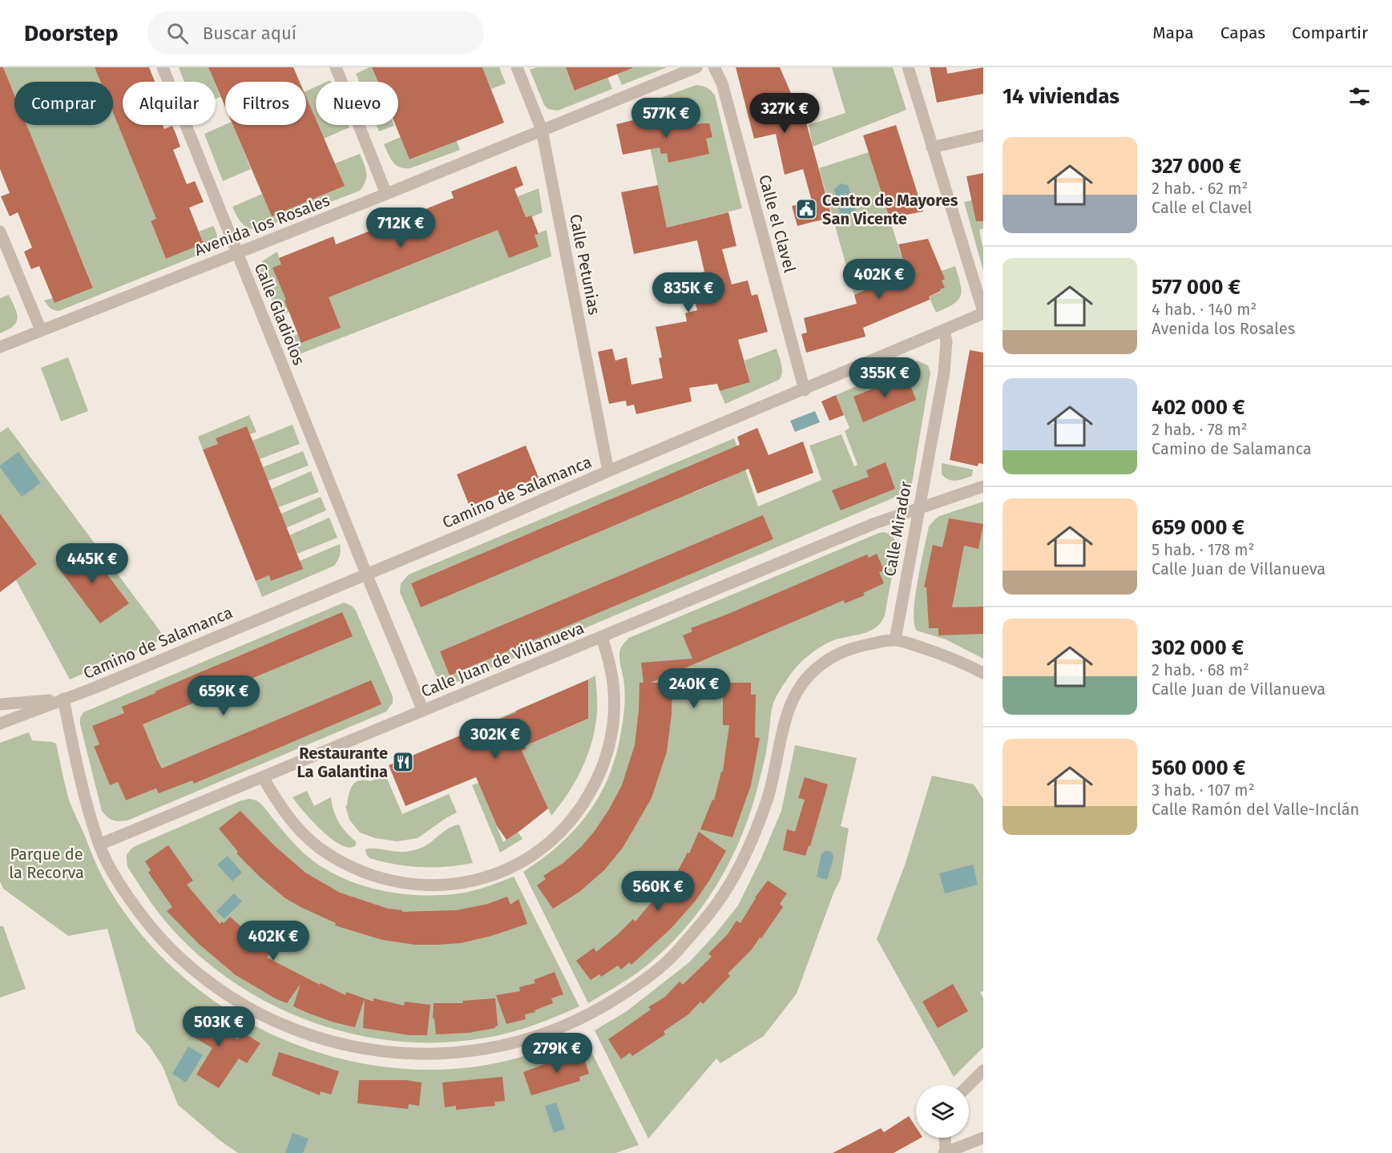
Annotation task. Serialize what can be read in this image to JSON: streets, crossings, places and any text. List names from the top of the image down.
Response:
{
  "streets": {
    "street": [
      "Calle el Clavel",
      "Avenida los Rosales",
      "Calle Petunias",
      "Calle Gladiolos",
      "Camino de Salamanca",
      "Calle Mirador",
      "Calle Juan de Villanueva"
    ]
  },
  "crossings": [
    ["Calle el Clavel", "Camino de Salamanca"],
    ["Avenida los Rosales", "Calle Petunias"],
    ["Avenida los Rosales", "Calle Gladiolos"],
    ["Calle Petunias", "Camino de Salamanca"],
    ["Calle Gladiolos", "Camino de Salamanca"],
    ["Calle Gladiolos", "Calle Juan de Villanueva"],
    ["Camino de Salamanca", "Calle Mirador"],
    ["Calle Mirador", "Calle Juan de Villanueva"]
  ],
  "parks": ["Parque de la Recorva"],
  "places": {
    "public building": ["Centro de Mayores San Vicente"],
    "restaurant": ["Restaurante La Galantina"]
  },
  "page": {
    "header": "Doorstep",
    "search": "Buscar aquí",
    "nav": ["Mapa", "Capas", "Compartir"],
    "heading": "14 viviendas",
    "chip": [
      "Comprar",
      "Alquilar",
      "Filtros",
      "Nuevo"
    ],
    "price": [
      "327K €",
      "577K €",
      "712K €",
      "402K €",
      "835K €",
      "355K €",
      "445K €",
      "240K €",
      "659K €",
      "302K €",
      "560K €",
      "402K €",
      "503K €",
      "279K €"
    ],
    "list": [
      {
        "name": "327 000 €",
        "note": "2 hab. · 62 m² · Calle el Clavel"
      },
      {
        "name": "577 000 €",
        "note": "4 hab. · 140 m² · Avenida los Rosales"
      },
      {
        "name": "402 000 €",
        "note": "2 hab. · 78 m² · Camino de Salamanca"
      },
      {
        "name": "659 000 €",
        "note": "5 hab. · 178 m² · Calle Juan de Villanueva"
      },
      {
        "name": "302 000 €",
        "note": "2 hab. · 68 m² · Calle Juan de Villanueva"
      },
      {
        "name": "560 000 €",
        "note": "3 hab. · 107 m² · Calle Ramón del Valle-Inclán"
      }
    ]
  }
}
